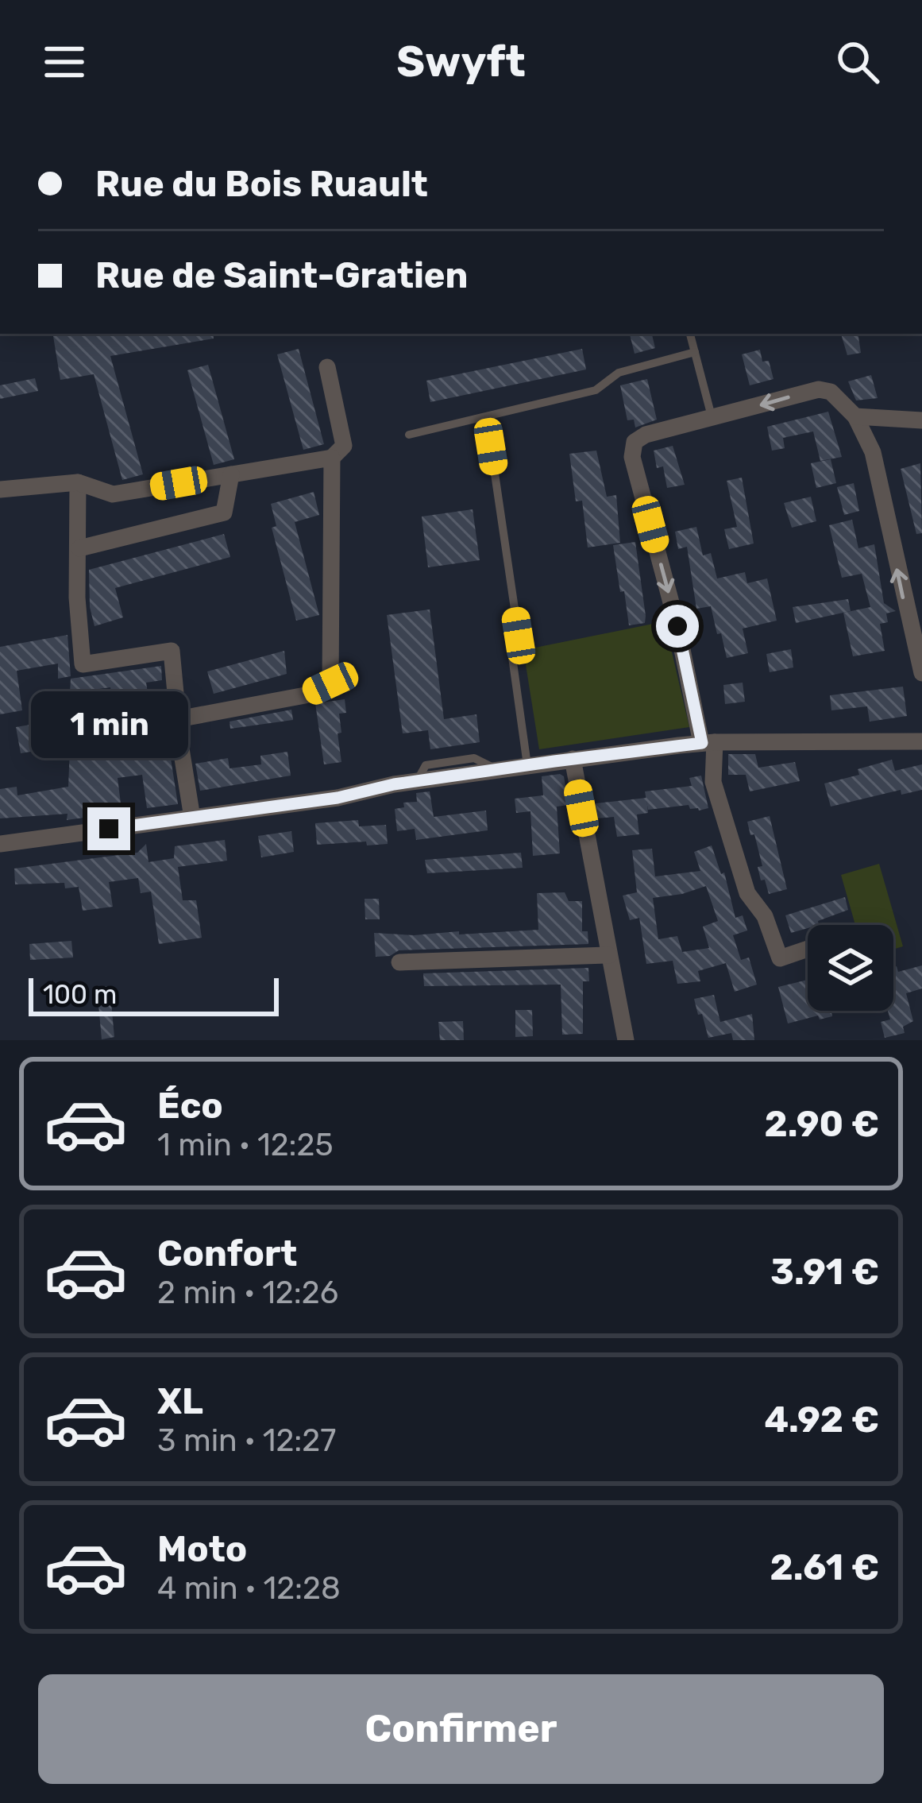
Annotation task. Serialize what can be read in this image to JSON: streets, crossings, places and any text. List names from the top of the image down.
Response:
{
  "scale_bar": "100 m",
  "page": {
    "header": "Swyft",
    "banner": ["Rue du Bois Ruault", "Rue de Saint-Gratien"],
    "bubble": "1 min",
    "scale": "100 m",
    "list": [
      {
        "name": "Éco",
        "note": "1 min · 12:25",
        "value": "2.90 €"
      },
      {
        "name": "Confort",
        "note": "2 min · 12:26",
        "value": "3.91 €"
      },
      {
        "name": "XL",
        "note": "3 min · 12:27",
        "value": "4.92 €"
      },
      {
        "name": "Moto",
        "note": "4 min · 12:28",
        "value": "2.61 €"
      }
    ],
    "buttons": "Confirmer"
  }
}
